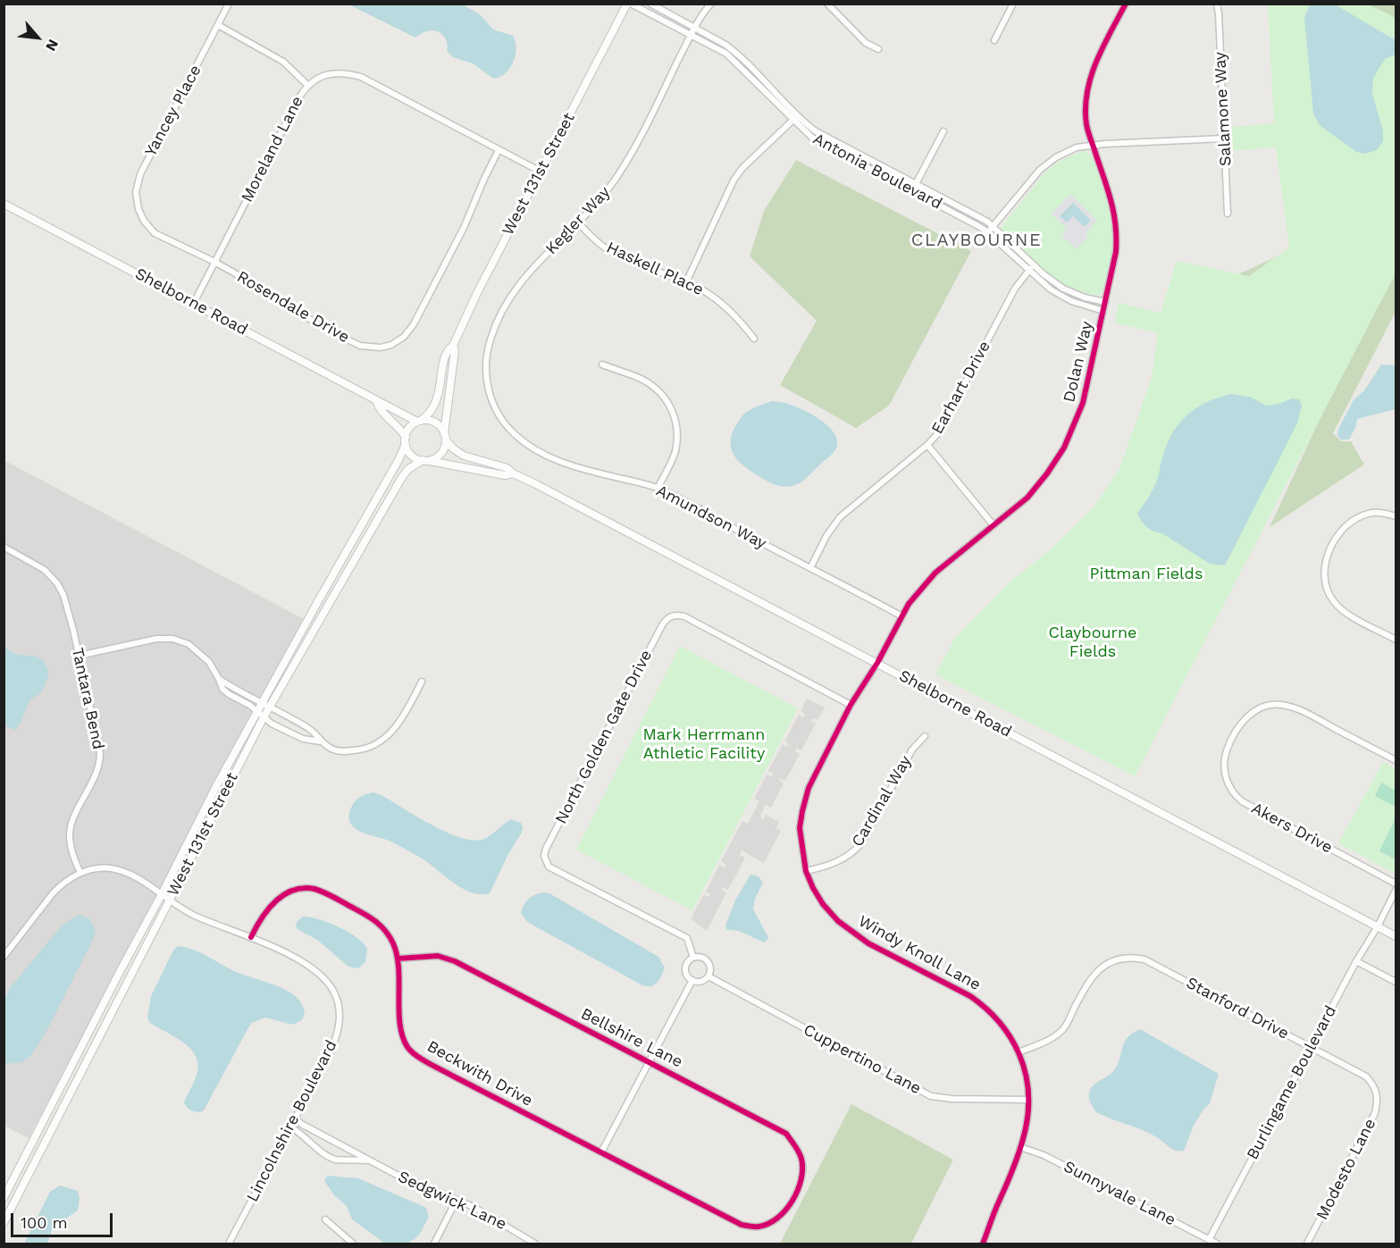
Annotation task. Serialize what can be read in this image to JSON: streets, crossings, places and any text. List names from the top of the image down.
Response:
{
  "streets": {
    "street": [
      "Salamone Way",
      "Yancey Place",
      "Moreland Lane",
      "Antonia Boulevard",
      "West 131st Street",
      "Kegler Way",
      "Haskell Place",
      "Shelborne Road",
      "Rosendale Drive",
      "Dolan Way",
      "Earhart Drive",
      "Amundson Way",
      "Tantara Bend",
      "North Golden Gate Drive",
      "Cardinal Way",
      "Akers Drive",
      "Windy Knoll Lane",
      "Stanford Drive",
      "Bellshire Lane",
      "Cuppertino Lane",
      "Beckwith Drive",
      "Burlingame Boulevard",
      "Lincolnshire Boulevard",
      "Modesto Lane",
      "Sunnyvale Lane",
      "Sedgwick Lane"
    ]
  },
  "crossings": [
    ["Yancey Place", "Rosendale Drive"],
    ["Moreland Lane", "West 131st Street"],
    ["Moreland Lane", "Shelborne Road"],
    ["Moreland Lane", "Rosendale Drive"],
    ["Antonia Boulevard", "West 131st Street"],
    ["Antonia Boulevard", "Kegler Way"],
    ["Antonia Boulevard", "Dolan Way"],
    ["Antonia Boulevard", "Earhart Drive"],
    ["West 131st Street", "Shelborne Road"],
    ["West 131st Street", "Lincolnshire Boulevard"],
    ["Kegler Way", "Haskell Place"],
    ["Kegler Way", "Amundson Way"],
    ["Shelborne Road", "Dolan Way"],
    ["Shelborne Road", "Windy Knoll Lane"],
    ["Shelborne Road", "Burlingame Boulevard"],
    ["Dolan Way", "Amundson Way"],
    ["Dolan Way", "Windy Knoll Lane"],
    ["Earhart Drive", "Amundson Way"],
    ["Tantara Bend", "Lincolnshire Boulevard"],
    ["North Golden Gate Drive", "Windy Knoll Lane"],
    ["North Golden Gate Drive", "Cuppertino Lane"],
    ["Cardinal Way", "Windy Knoll Lane"],
    ["Windy Knoll Lane", "Stanford Drive"],
    ["Windy Knoll Lane", "Cuppertino Lane"],
    ["Windy Knoll Lane", "Sunnyvale Lane"],
    ["Stanford Drive", "Burlingame Boulevard"],
    ["Stanford Drive", "Modesto Lane"],
    ["Bellshire Lane", "Beckwith Drive"],
    ["Beckwith Drive", "Lincolnshire Boulevard"],
    ["Burlingame Boulevard", "Sunnyvale Lane"],
    ["Lincolnshire Boulevard", "Sedgwick Lane"]
  ],
  "districts": ["CLAYBOURNE"],
  "parks": ["Pittman Fields", "Claybourne Fields", "Mark Herrmann Athletic Facility"],
  "scale_bar": "100 m",
  "north": "bottom right"
}
